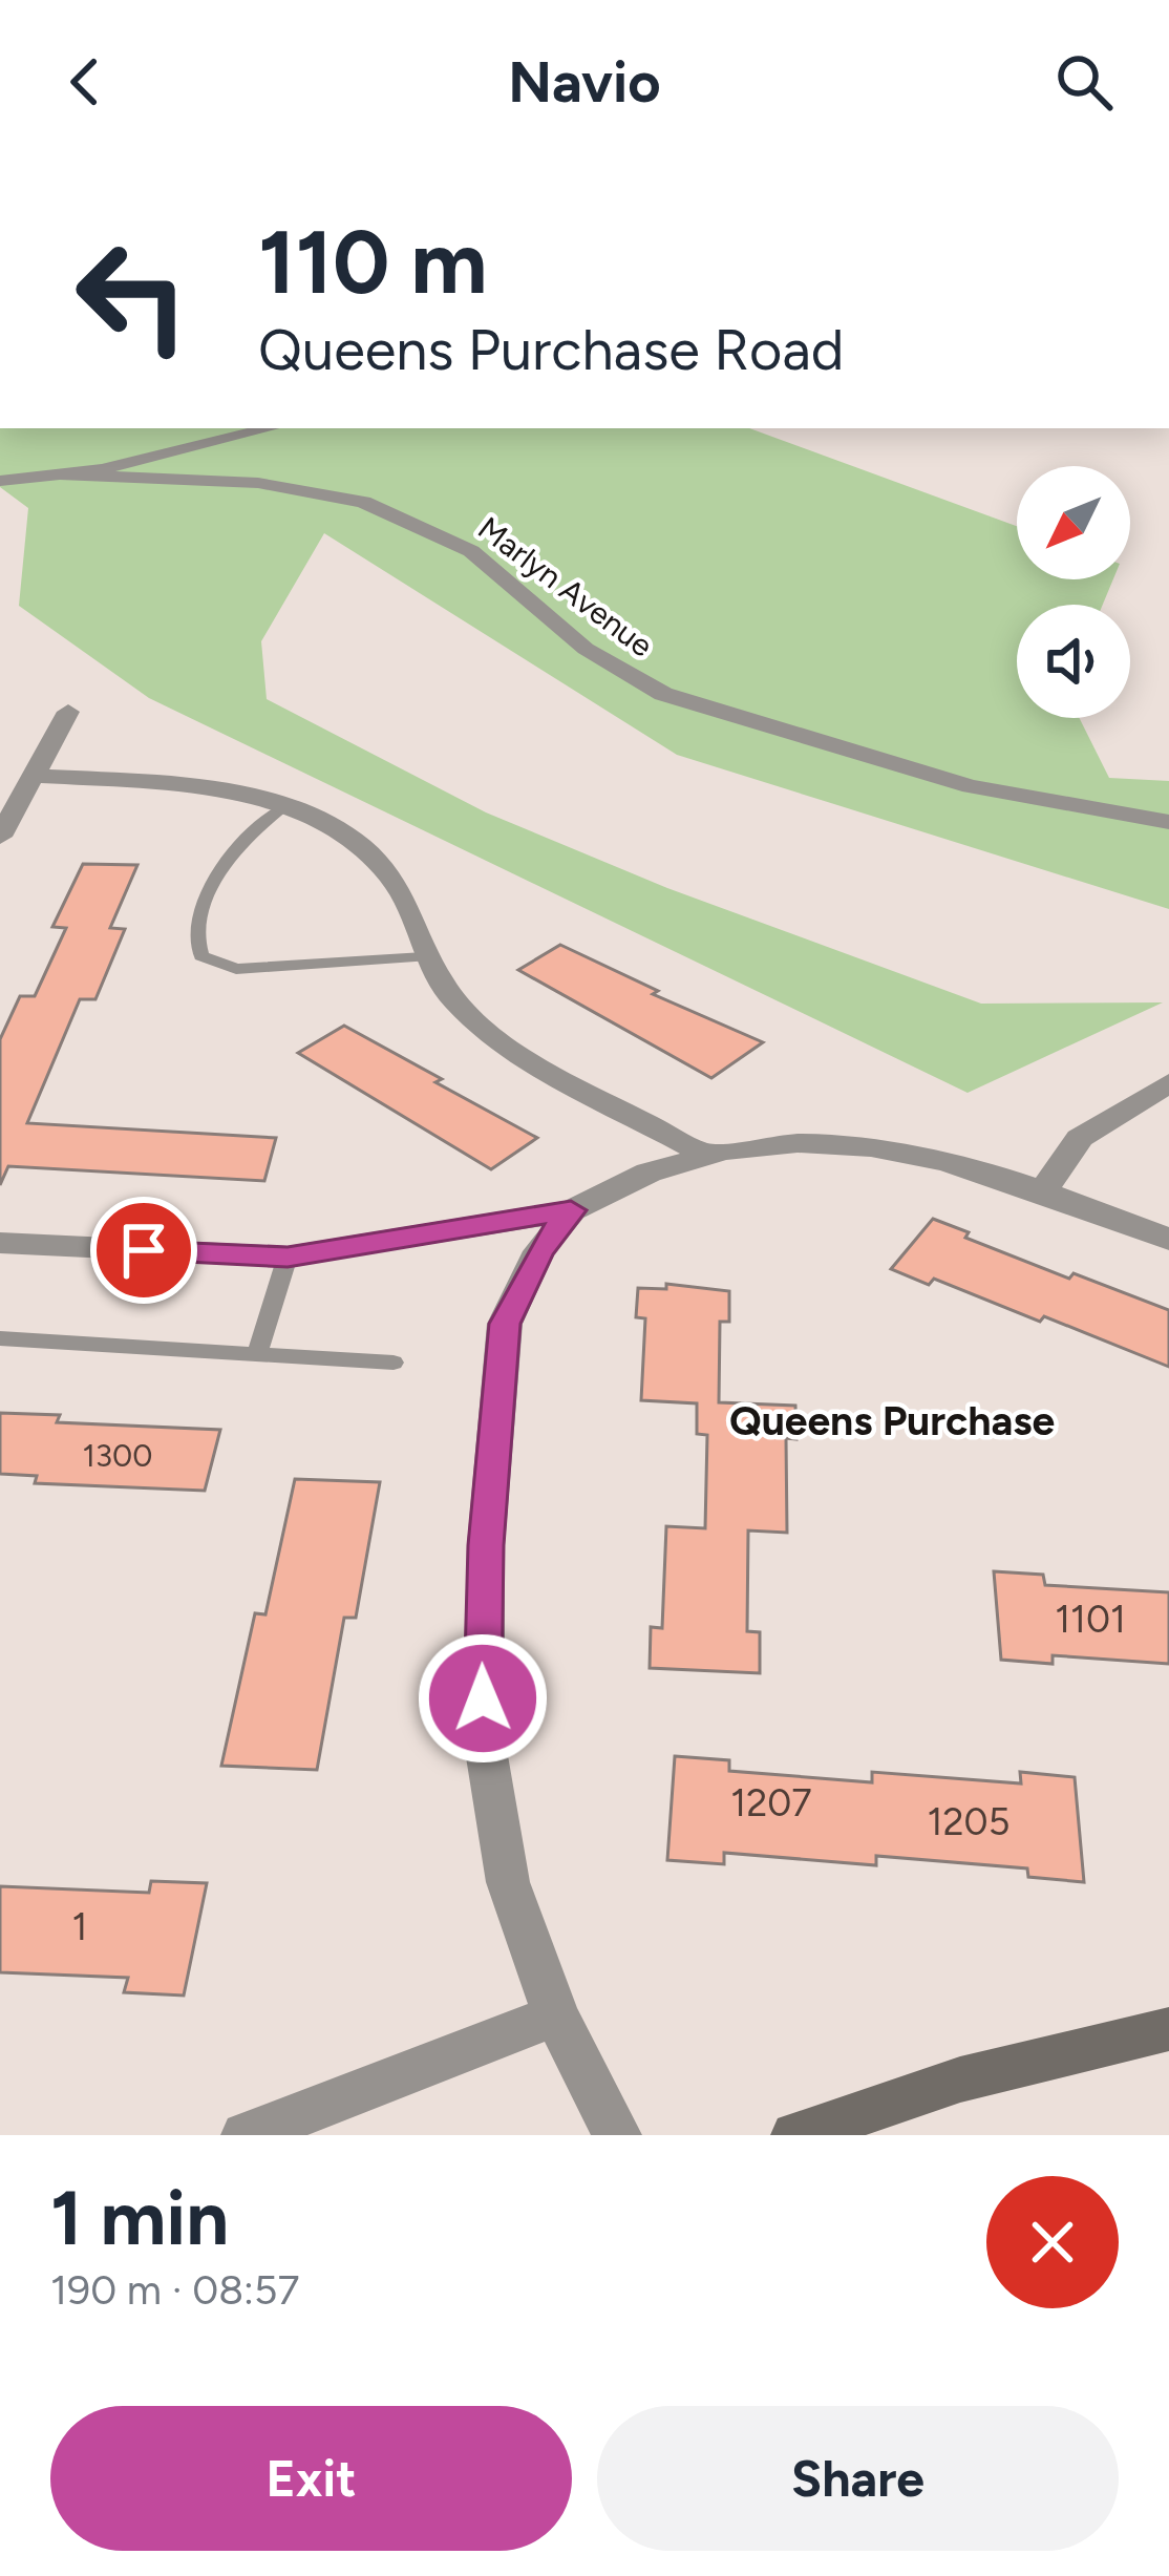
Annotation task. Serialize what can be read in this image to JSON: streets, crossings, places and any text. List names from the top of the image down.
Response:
{
  "streets": {
    "street": ["Marlyn Avenue"]
  },
  "districts": ["Queens Purchase"],
  "house_numbers": [
    "1300",
    "1101",
    "1207",
    "1205",
    "1"
  ],
  "north": "bottom left",
  "page": {
    "header": "Navio",
    "turn": ["110 m", "Queens Purchase Road"],
    "heading": ["1 min", "190 m · 08:57"],
    "buttons": ["Exit", "Share"]
  }
}
